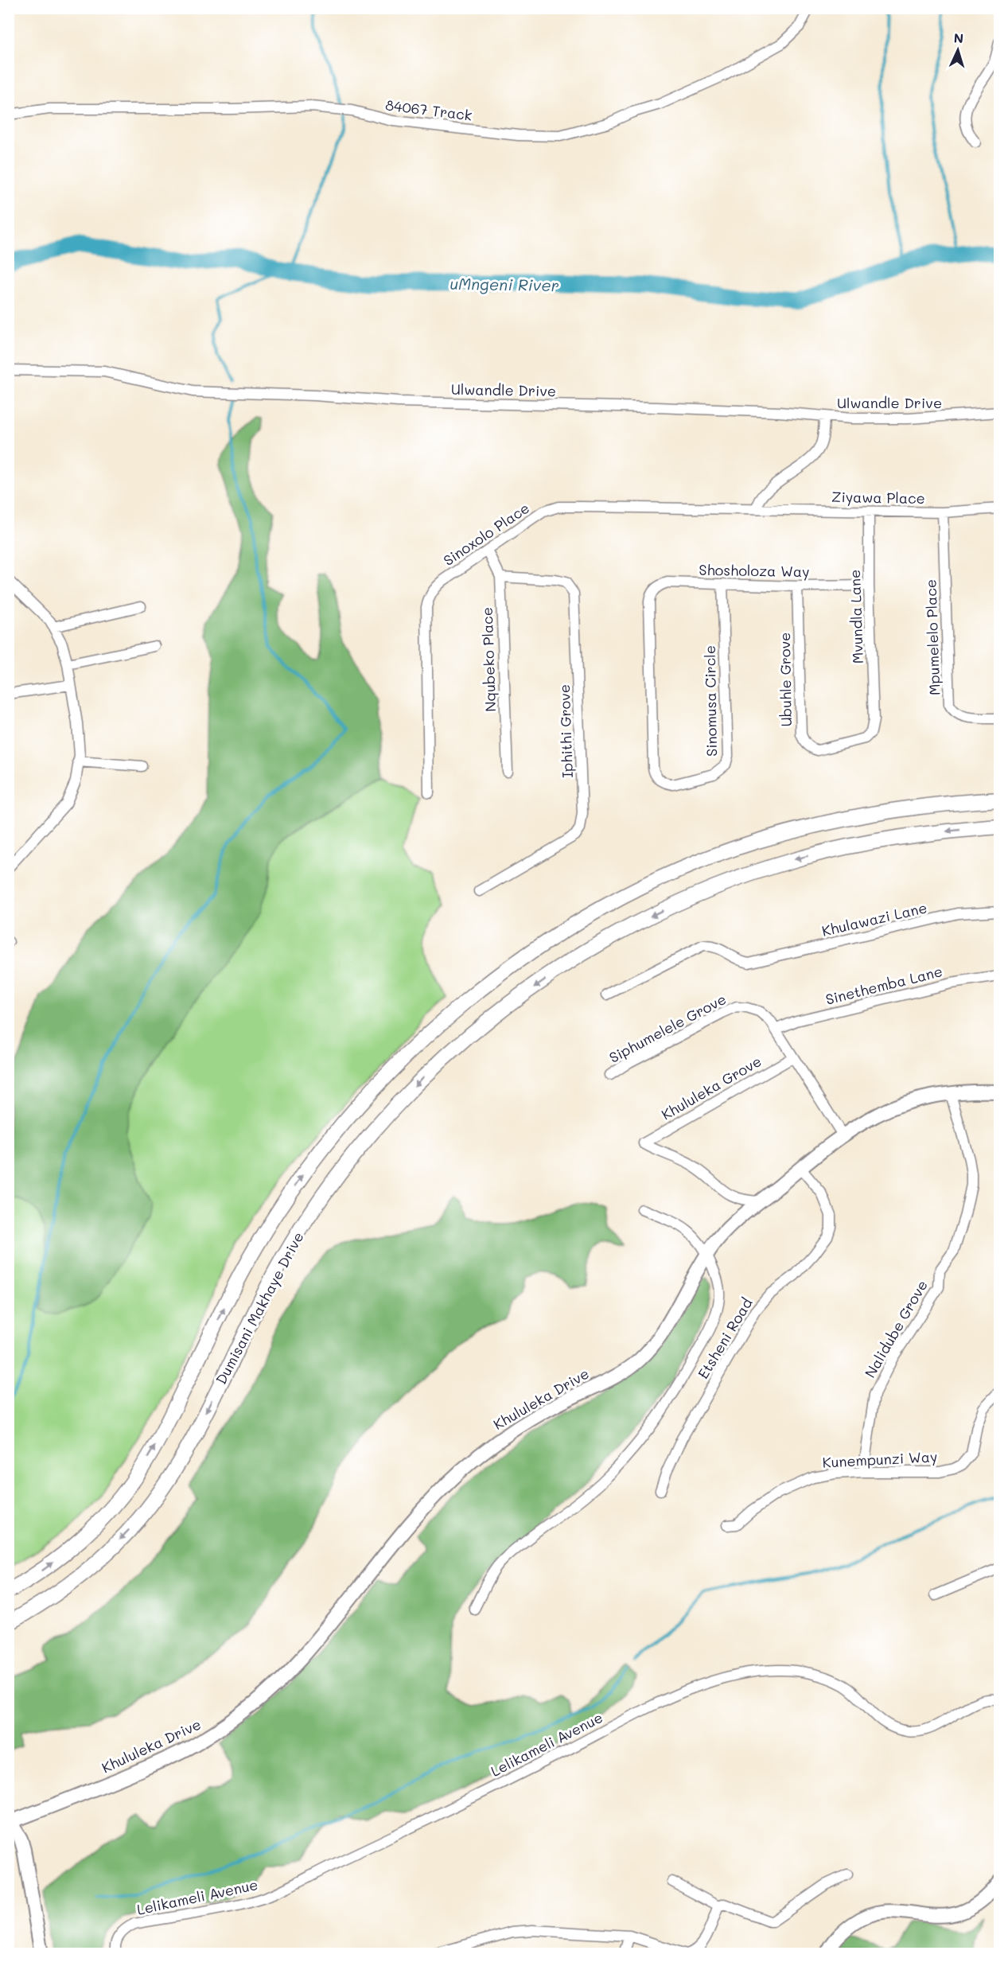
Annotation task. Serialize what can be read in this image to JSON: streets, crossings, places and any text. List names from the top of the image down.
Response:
{
  "streets": {
    "main road": ["Dumisani Makhaye Drive"],
    "street": [
      "84067 Track",
      "Ulwandle Drive",
      "Ziyawa Place",
      "Sinoxolo Place",
      "Shosholoza Way",
      "Mvundla Lane",
      "Mpumelelo Place",
      "Nqubeko Place",
      "Ubuhle Grove",
      "Sinomusa Circle",
      "Iphithi Grove",
      "Khulawazi Lane",
      "Sinethemba Lane",
      "Siphumelele Grove",
      "Khululeka Grove",
      "Nalidube Grove",
      "Etsheni Road",
      "Khululeka Drive",
      "Kunempunzi Way",
      "Lelikameli Avenue"
    ]
  },
  "crossings": [
    ["Ziyawa Place", "Sinoxolo Place"],
    ["Ziyawa Place", "Mvundla Lane"],
    ["Ziyawa Place", "Mpumelelo Place"],
    ["Sinoxolo Place", "Nqubeko Place"],
    ["Shosholoza Way", "Mvundla Lane"],
    ["Shosholoza Way", "Ubuhle Grove"],
    ["Shosholoza Way", "Sinomusa Circle"],
    ["Mvundla Lane", "Ubuhle Grove"],
    ["Nqubeko Place", "Iphithi Grove"],
    ["Sinethemba Lane", "Siphumelele Grove"],
    ["Siphumelele Grove", "Khululeka Grove"],
    ["Siphumelele Grove", "Khululeka Drive"],
    ["Khululeka Grove", "Khululeka Drive"],
    ["Nalidube Grove", "Khululeka Drive"],
    ["Nalidube Grove", "Kunempunzi Way"],
    ["Etsheni Road", "Khululeka Drive"]
  ],
  "water": ["uMngeni River"],
  "north": "top"
}
